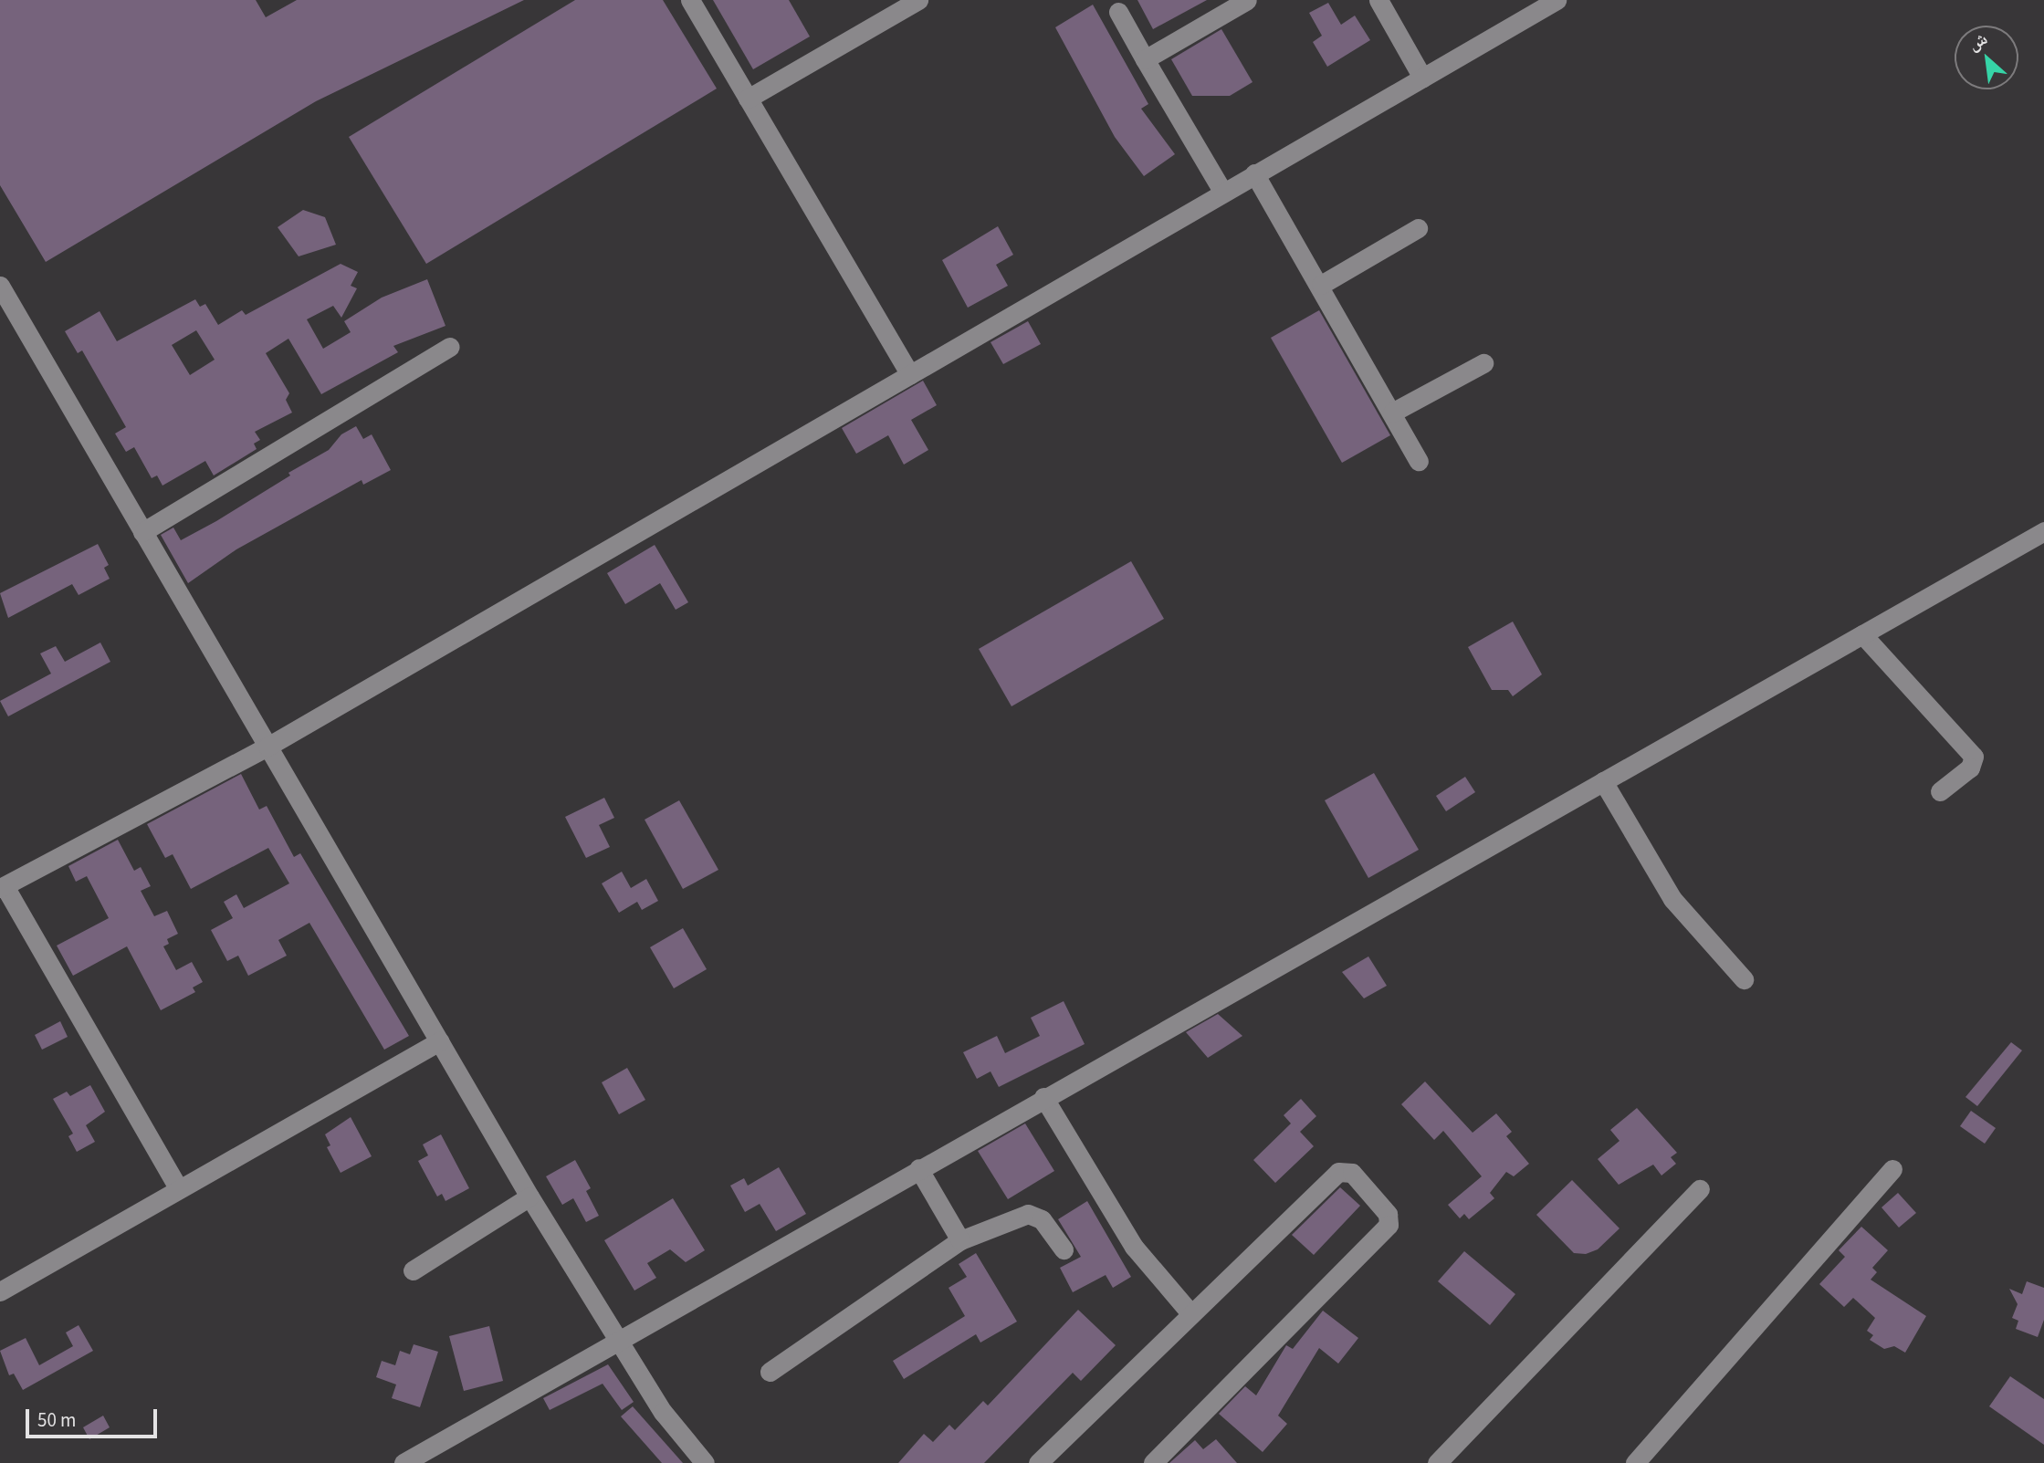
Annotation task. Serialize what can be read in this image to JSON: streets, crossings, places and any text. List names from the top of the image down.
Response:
{
  "scale_bar": "50 m",
  "north": "top left"
}
